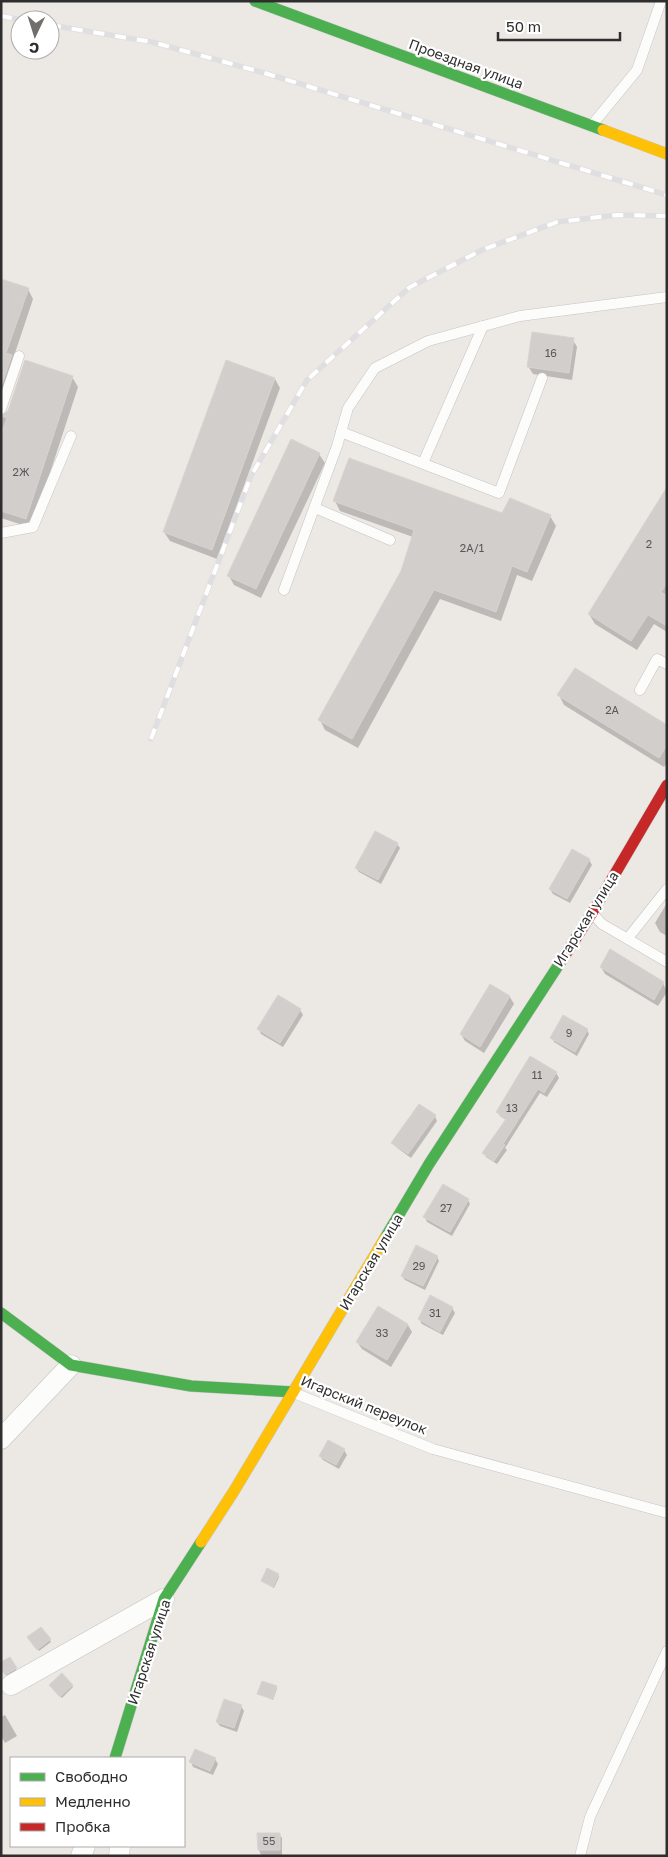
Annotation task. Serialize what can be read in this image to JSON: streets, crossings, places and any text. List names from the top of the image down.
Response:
{
  "streets": {
    "street": ["Проездная улица", "Игарская улица", "Игарский переулок"]
  },
  "crossings": [
    ["Игарская улица", "Игарский переулок"]
  ],
  "house_numbers": [
    "16",
    "2Ж",
    "2",
    "2А/1",
    "2А",
    "9",
    "11",
    "13",
    "27",
    "29",
    "31",
    "33",
    "55"
  ],
  "legend": ["Свободно", "Медленно", "Пробка"],
  "scale_bar": "50 m",
  "north": "bottom"
}
